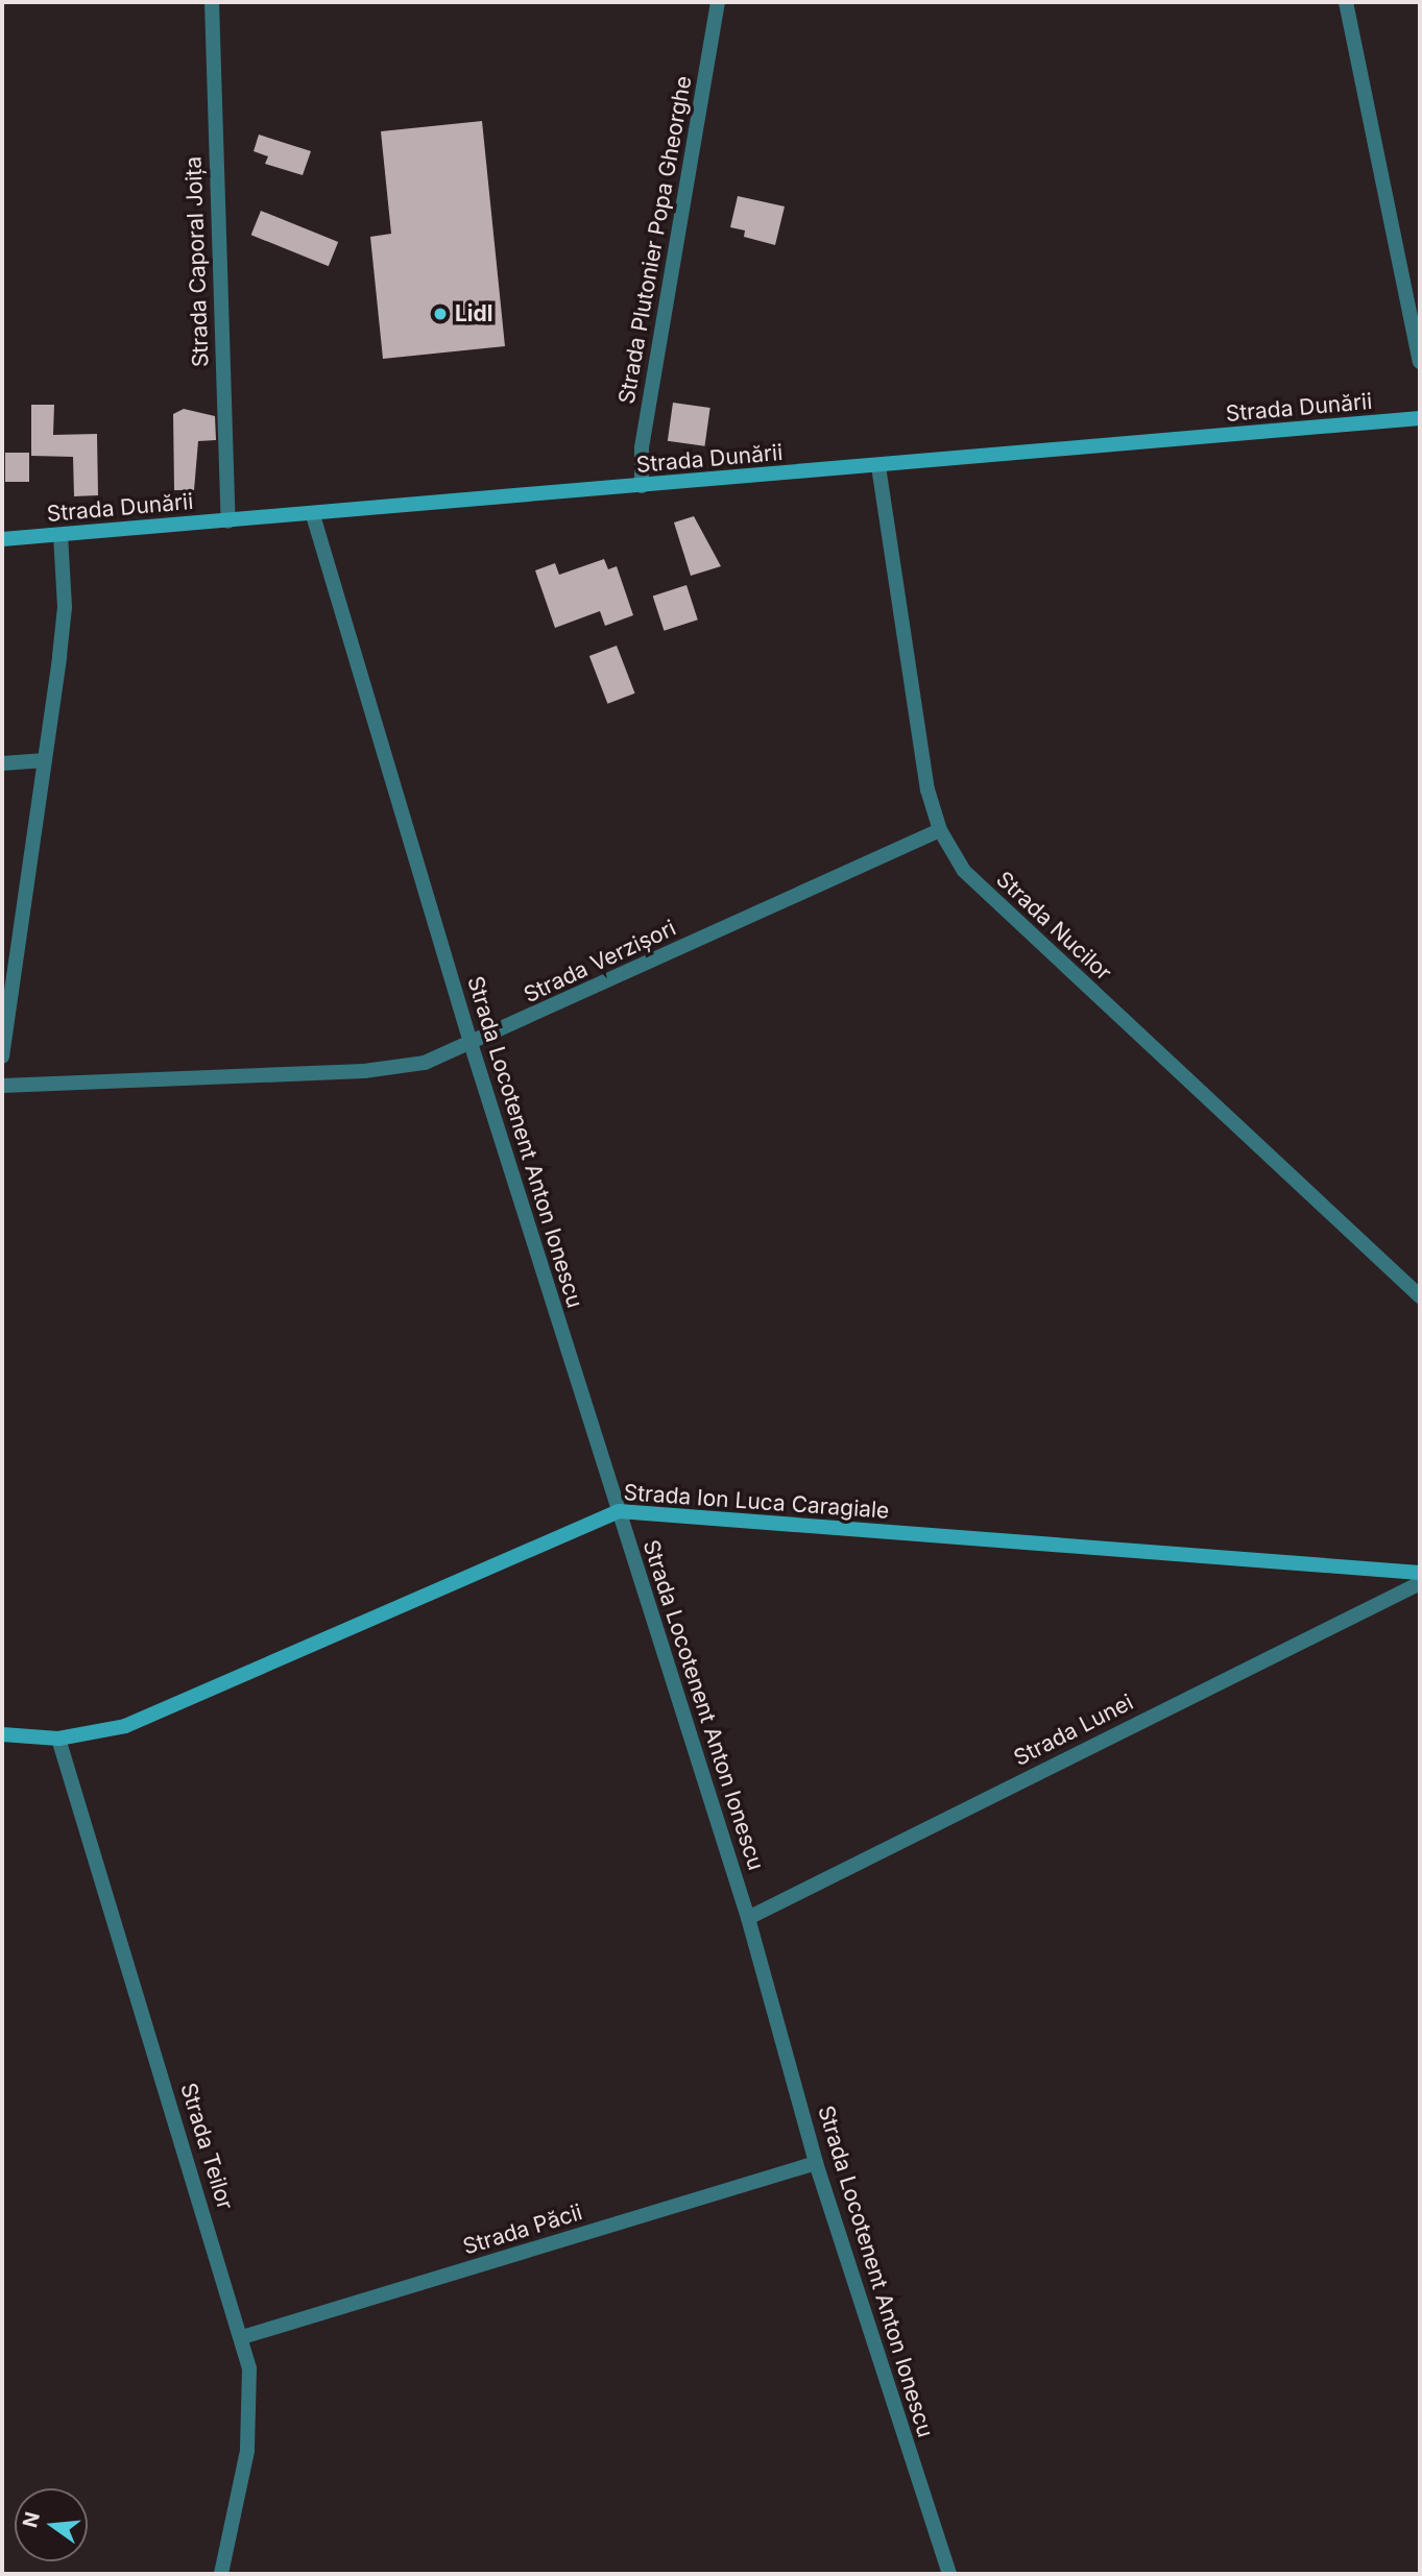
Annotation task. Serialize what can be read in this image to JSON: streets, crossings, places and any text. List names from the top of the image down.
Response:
{
  "streets": {
    "street": [
      "Strada Plutonier Popa Gheorghe",
      "Strada Caporal Joița",
      "Strada Dunării",
      "Strada Nucilor",
      "Strada Verzișori",
      "Strada Locotenent Anton Ionescu",
      "Strada Ion Luca Caragiale",
      "Strada Lunei",
      "Strada Teilor",
      "Strada Păcii"
    ]
  },
  "crossings": [
    ["Strada Plutonier Popa Gheorghe", "Strada Dunării"],
    ["Strada Caporal Joița", "Strada Dunării"],
    ["Strada Dunării", "Strada Nucilor"],
    ["Strada Dunării", "Strada Locotenent Anton Ionescu"],
    ["Strada Nucilor", "Strada Verzișori"],
    ["Strada Verzișori", "Strada Locotenent Anton Ionescu"],
    ["Strada Locotenent Anton Ionescu", "Strada Ion Luca Caragiale"],
    ["Strada Locotenent Anton Ionescu", "Strada Lunei"],
    ["Strada Locotenent Anton Ionescu", "Strada Păcii"],
    ["Strada Ion Luca Caragiale", "Strada Teilor"],
    ["Strada Teilor", "Strada Păcii"]
  ],
  "places": ["Lidl"],
  "north": "left"
}
